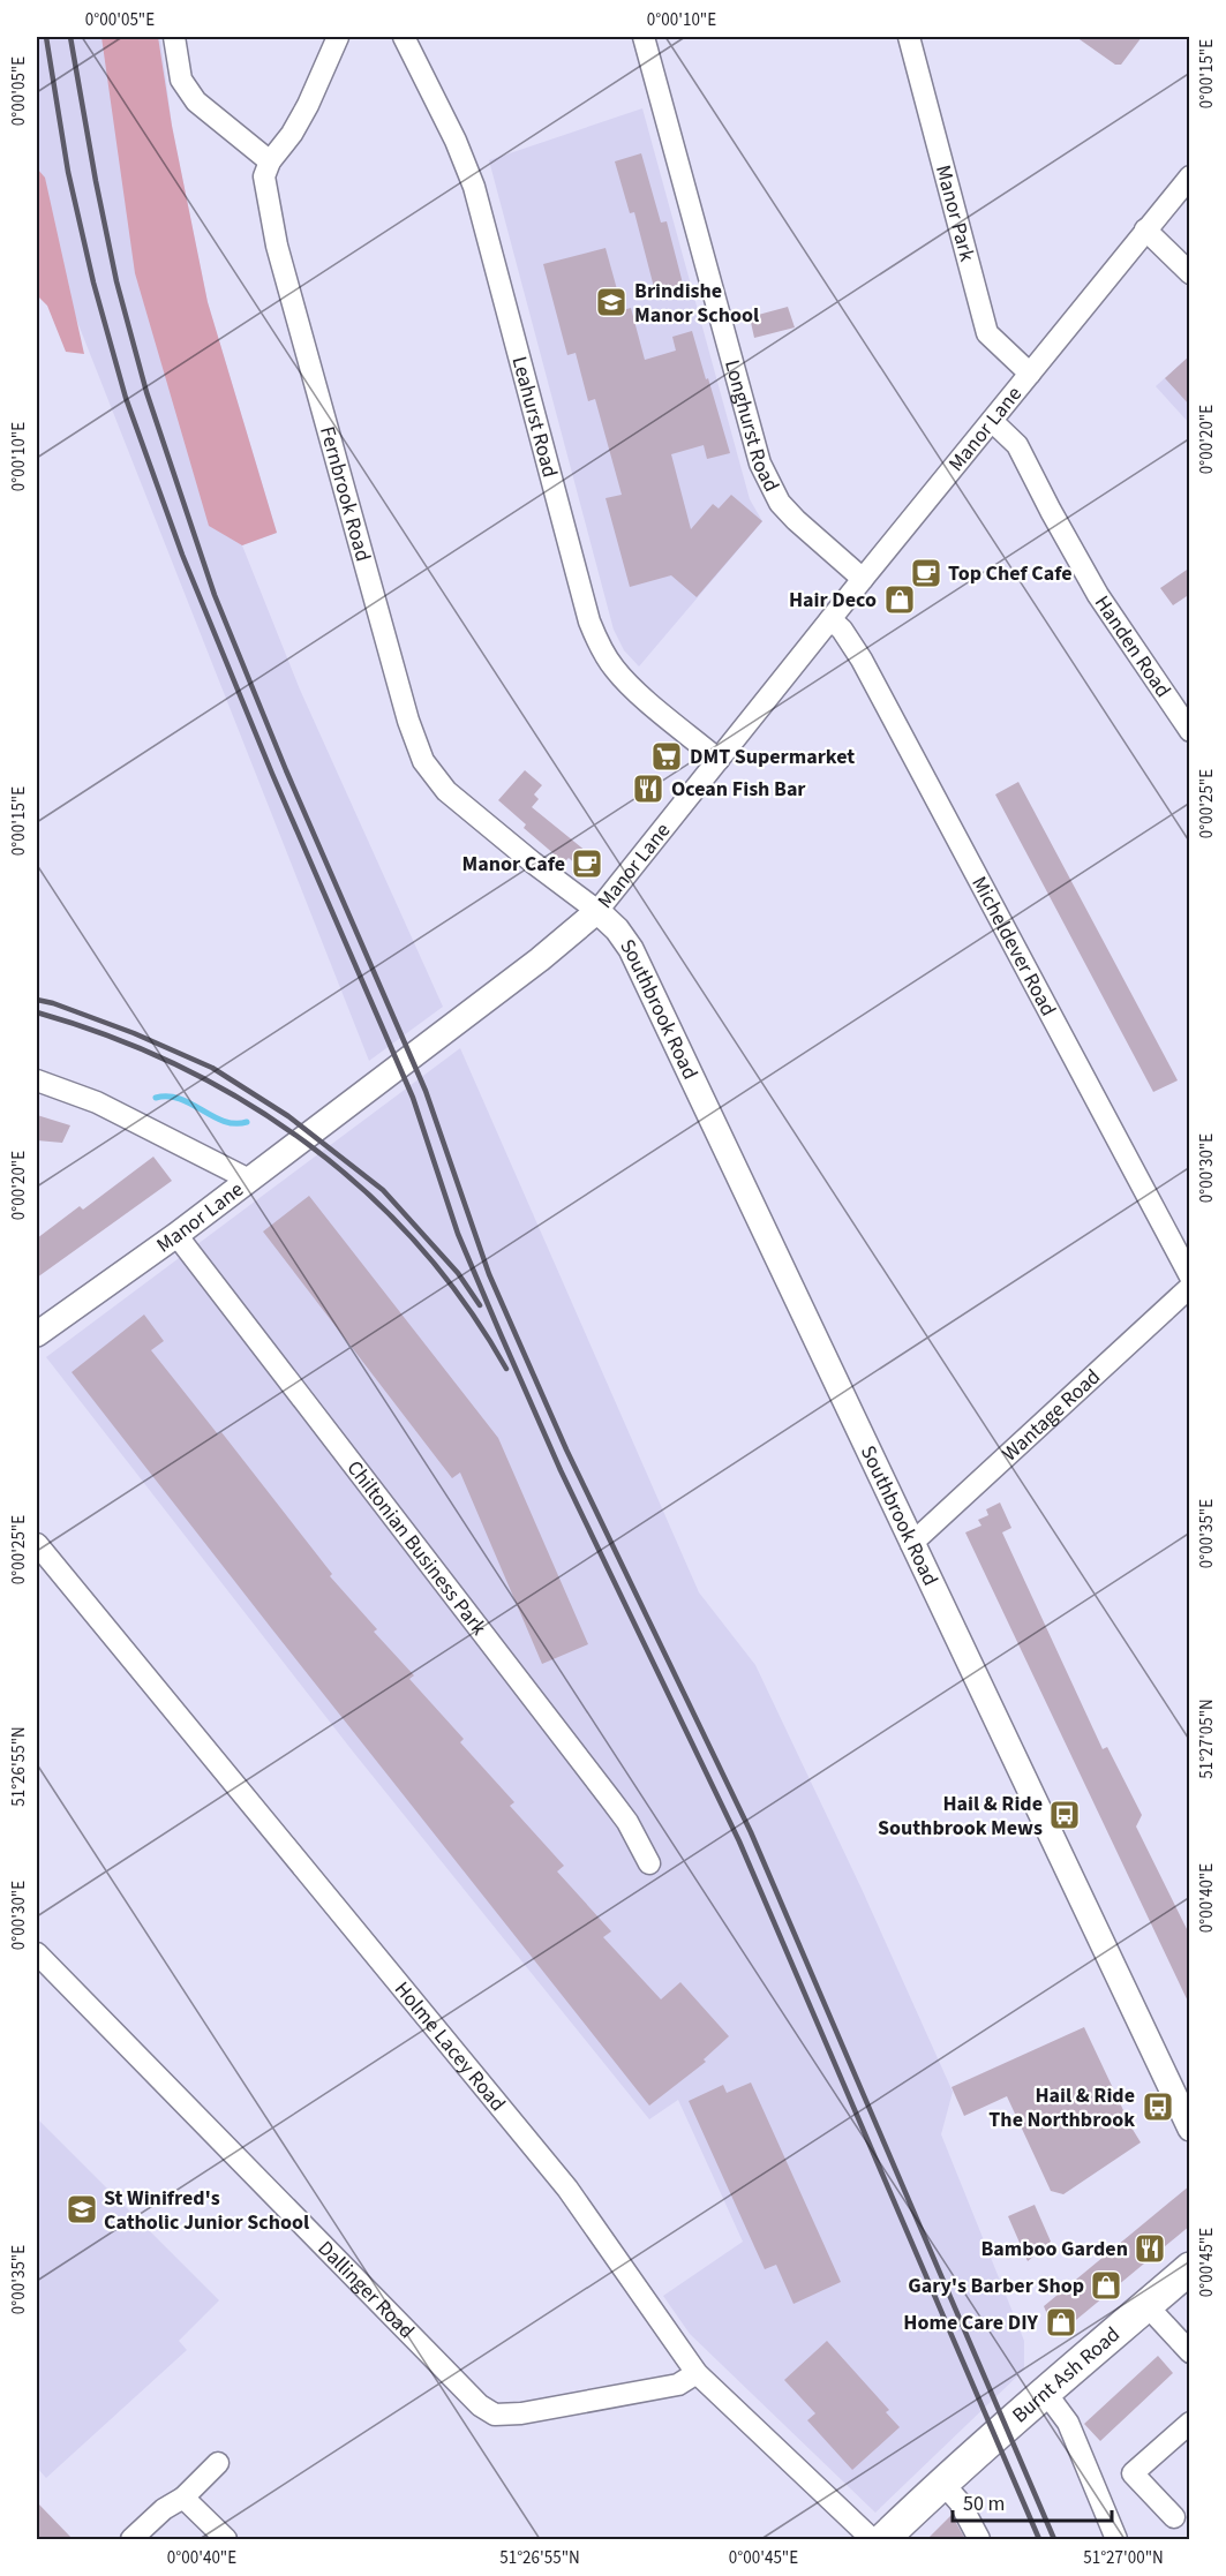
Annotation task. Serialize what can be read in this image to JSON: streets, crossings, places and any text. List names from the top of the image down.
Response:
{
  "streets": {
    "main road": ["Burnt Ash Road"],
    "street": [
      "Manor Park",
      "Leahurst Road",
      "Longhurst Road",
      "Manor Lane",
      "Fernbrook Road",
      "Handen Road",
      "Micheldever Road",
      "Southbrook Road",
      "Wantage Road",
      "Chiltonian Business Park",
      "Holme Lacey Road",
      "Dallinger Road"
    ]
  },
  "crossings": [
    ["Manor Park", "Manor Lane"],
    ["Leahurst Road", "Manor Lane"],
    ["Longhurst Road", "Manor Lane"],
    ["Manor Lane", "Fernbrook Road"],
    ["Manor Lane", "Handen Road"],
    ["Manor Lane", "Micheldever Road"],
    ["Manor Lane", "Southbrook Road"],
    ["Manor Lane", "Chiltonian Business Park"],
    ["Fernbrook Road", "Southbrook Road"],
    ["Southbrook Road", "Wantage Road"],
    ["Holme Lacey Road", "Dallinger Road"]
  ],
  "places": {
    "school or university": ["Brindishe Manor School", "St Winifred's Catholic Junior School"],
    "cafe": ["Top Chef Cafe", "Manor Cafe"],
    "shop": ["Hair Deco", "Gary's Barber Shop", "Home Care DIY"],
    "supermarket": ["DMT Supermarket"],
    "restaurant": ["Ocean Fish Bar", "Bamboo Garden"],
    "bus stop": ["Hail & Ride Southbrook Mews", "Hail & Ride The Northbrook"]
  },
  "scale_bar": "50 m",
  "coordinates": [
    "0°00'05\"E",
    "0°00'10\"E",
    "0°00'15\"E",
    "0°00'20\"E",
    "0°00'25\"E",
    "0°00'30\"E",
    "0°00'35\"E",
    "51°27'05\"N",
    "51°26'55\"N",
    "0°00'40\"E",
    "0°00'45\"E",
    "51°27'00\"N"
  ]
}
